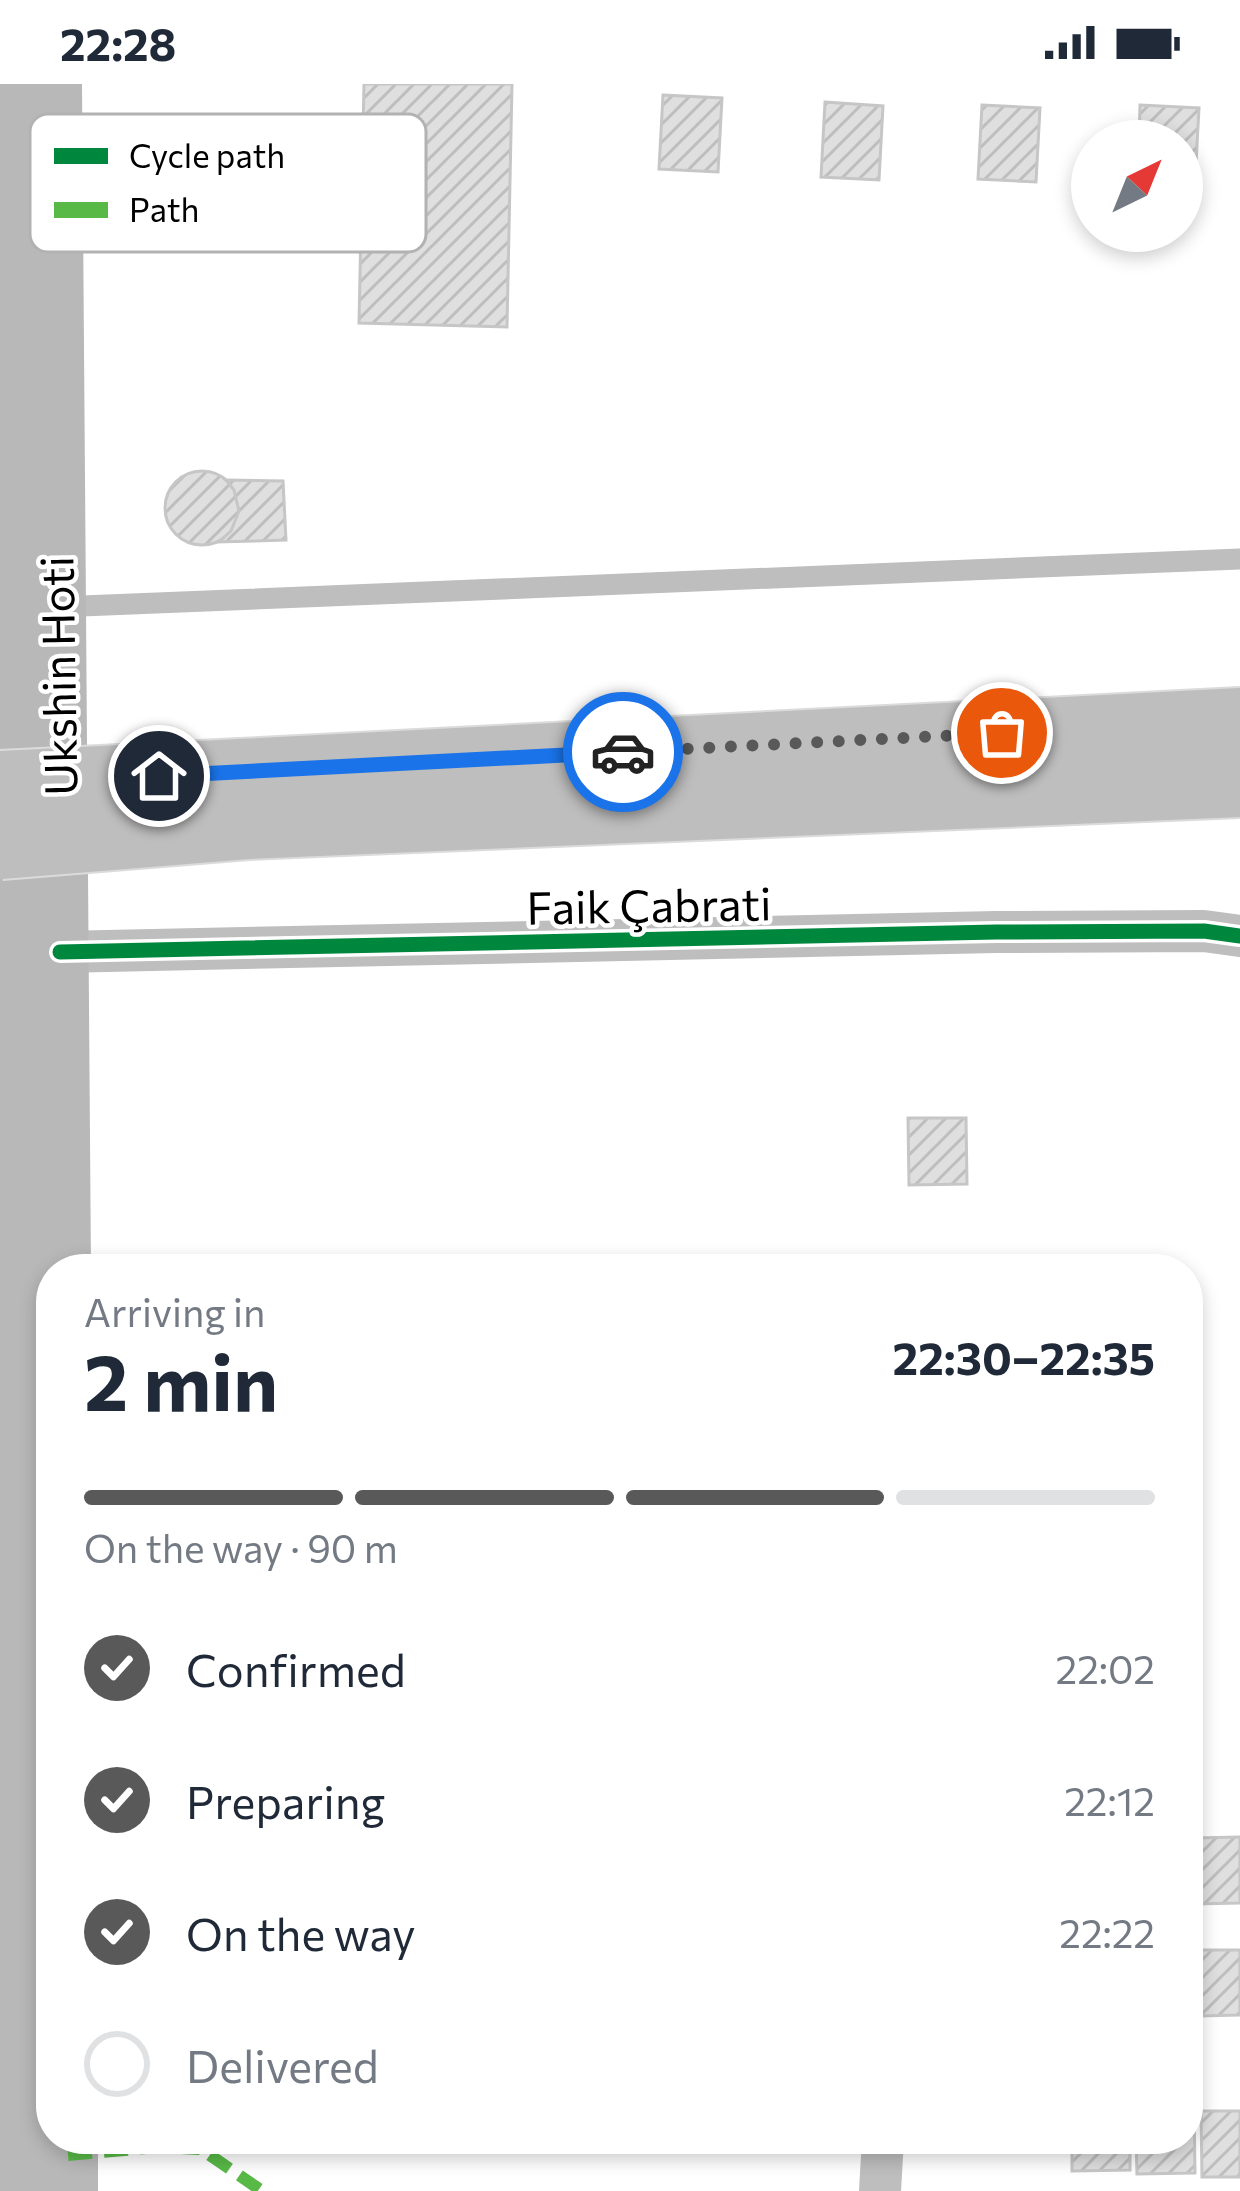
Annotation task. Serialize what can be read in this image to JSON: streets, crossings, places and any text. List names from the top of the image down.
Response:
{
  "streets": {
    "main road": ["Ukshin Hoti"],
    "street": ["Faik Çabrati"]
  },
  "crossings": [
    ["Ukshin Hoti", "Faik Çabrati"]
  ],
  "legend": ["Cycle path", "Path"],
  "north": "top right",
  "page": {
    "status": "22:28",
    "heading": ["2 min", "Arriving in", "22:30–22:35"],
    "bar": "On the way · 90 m",
    "list": [
      ["Confirmed", "22:02"],
      ["Preparing", "22:12"],
      ["On the way", "22:22"],
      "Delivered"
    ]
  }
}
